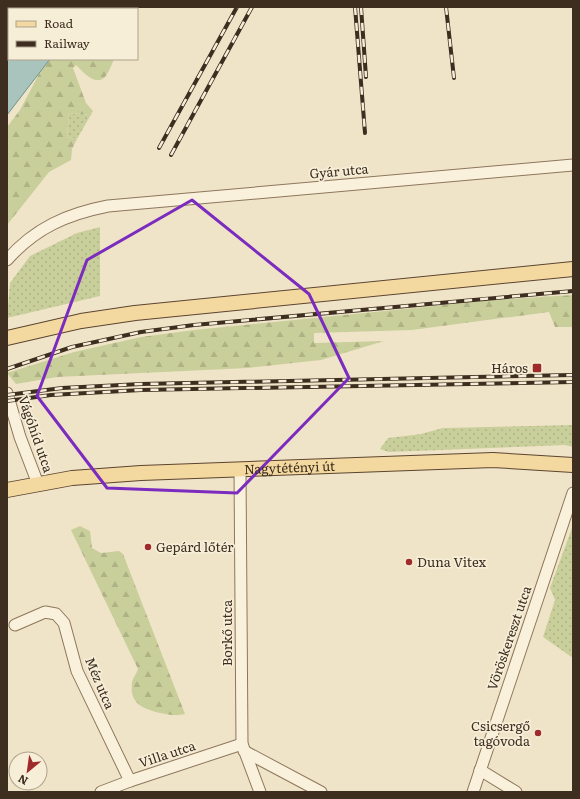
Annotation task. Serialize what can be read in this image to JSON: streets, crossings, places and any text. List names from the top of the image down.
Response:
{
  "streets": {
    "main road": ["Nagytétényi út"],
    "street": [
      "Gyár utca",
      "Vágóhíd utca",
      "Borkő utca",
      "Vöröskereszt utca",
      "Méz utca",
      "Villa utca"
    ]
  },
  "crossings": [
    ["Vágóhíd utca", "Nagytétényi út"],
    ["Nagytétényi út", "Borkő utca"],
    ["Borkő utca", "Villa utca"],
    ["Méz utca", "Villa utca"]
  ],
  "places": {
    "transit": ["Háros"],
    "other": ["Gepárd lőtér", "Duna Vitex", "Csicsergő tagóvoda"]
  },
  "legend": ["Road", "Railway"],
  "north": "bottom left"
}
